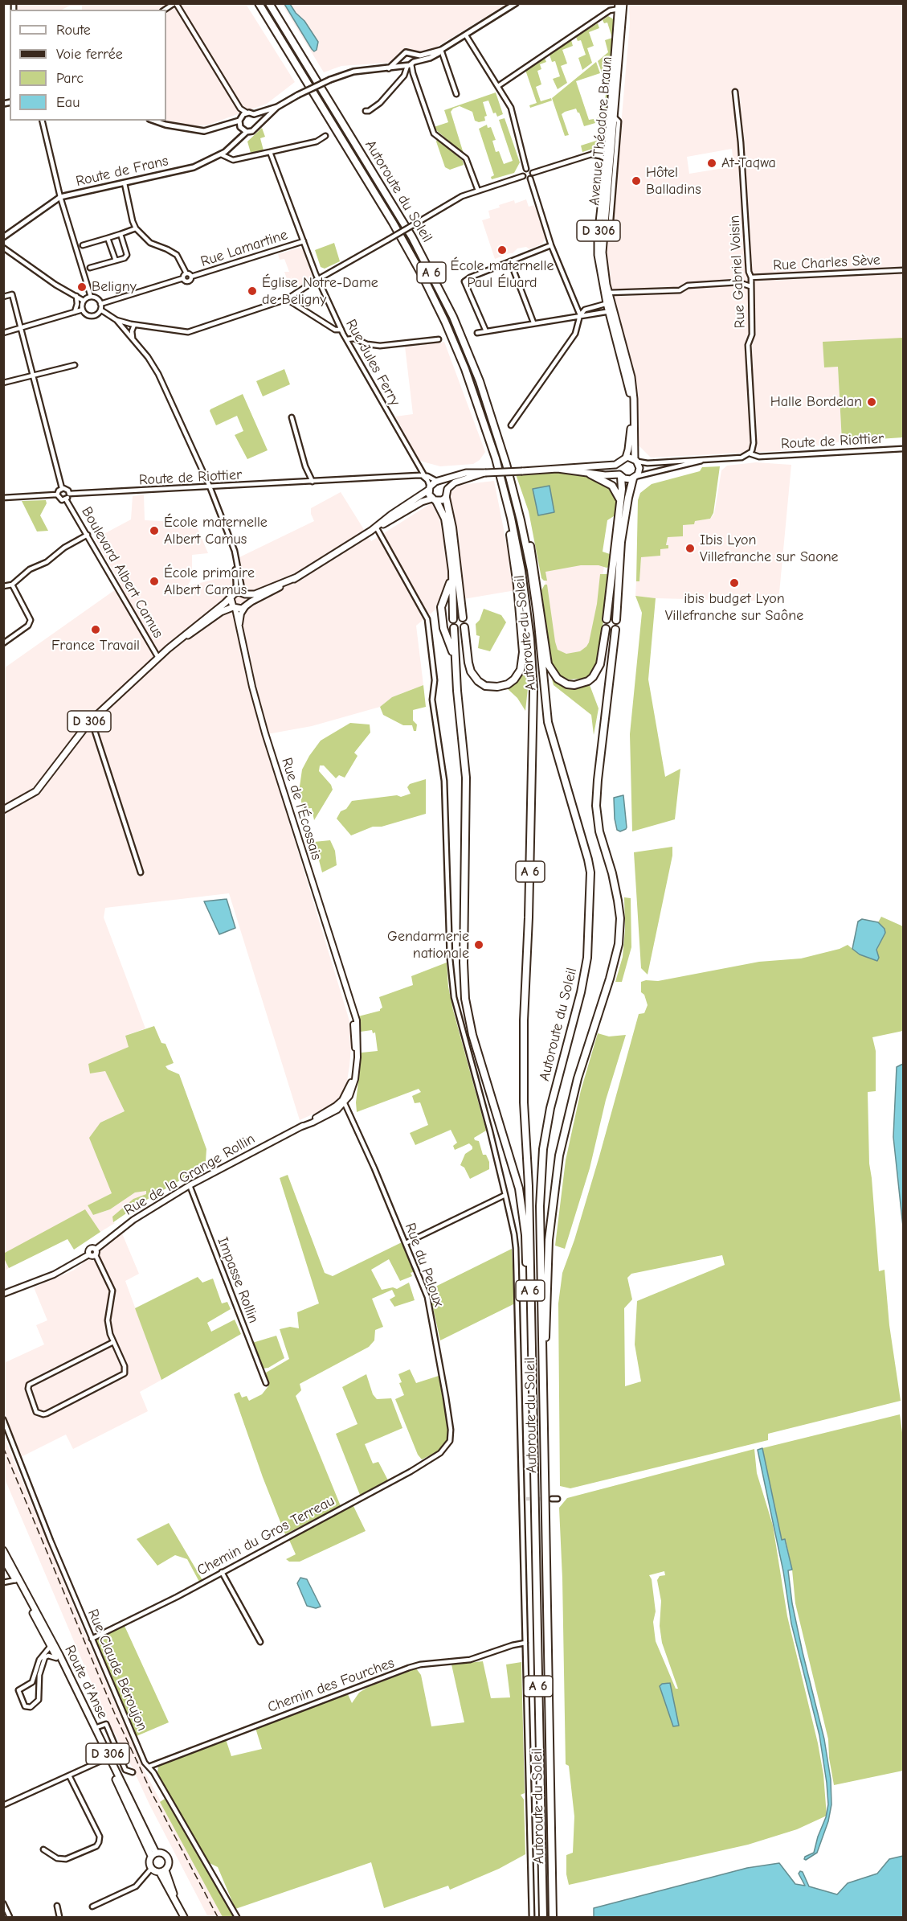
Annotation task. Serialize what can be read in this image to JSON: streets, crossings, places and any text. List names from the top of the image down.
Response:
{
  "streets": {
    "highway": ["Autoroute du Soleil", "A 6"],
    "main road": [
      "Avenue Théodore Braun",
      "D 306",
      "Rue de l'Écossais",
      "Rue de la Grange Rollin",
      "Route d'Anse"
    ],
    "street": [
      "Route de Frans",
      "Rue Lamartine",
      "Rue Charles Sève",
      "Rue Gabriel Voisin",
      "Rue Jules Ferry",
      "Route de Riottier",
      "Boulevard Albert Camus",
      "Rue du Peloux",
      "Impasse Rollin",
      "Chemin du Gros Terreau",
      "Rue Claude Béroujon",
      "Chemin des Fourches"
    ]
  },
  "crossings": [
    ["Avenue Théodore Braun", "Route de Riottier"],
    ["D 306", "Boulevard Albert Camus"],
    ["D 306", "Rue de l'Écossais"],
    ["Rue Lamartine", "Rue Jules Ferry"],
    ["Rue Charles Sève", "Rue Gabriel Voisin"],
    ["Rue Gabriel Voisin", "Route de Riottier"],
    ["Rue Jules Ferry", "Route de Riottier"],
    ["Route de Riottier", "Boulevard Albert Camus"],
    ["Rue de l'Écossais", "Rue de la Grange Rollin"],
    ["Rue de l'Écossais", "Rue du Peloux"],
    ["Rue de la Grange Rollin", "Rue du Peloux"],
    ["Rue de la Grange Rollin", "Impasse Rollin"],
    ["Rue du Peloux", "Chemin du Gros Terreau"],
    ["Chemin du Gros Terreau", "Rue Claude Béroujon"],
    ["Rue Claude Béroujon", "Chemin des Fourches"]
  ],
  "places": [
    "At-Taqwa",
    "Hôtel Balladins",
    "École maternelle Paul Éluard",
    "Beligny",
    "Église Notre-Dame de Beligny",
    "Halle Bordelan",
    "École maternelle Albert Camus",
    "Ibis Lyon Villefranche sur Saone",
    "École primaire Albert Camus",
    "ibis budget Lyon Villefranche sur Saône",
    "France Travail",
    "Gendarmerie nationale"
  ],
  "legend": [
    "Route",
    "Voie ferrée",
    "Parc",
    "Eau"
  ]
}
